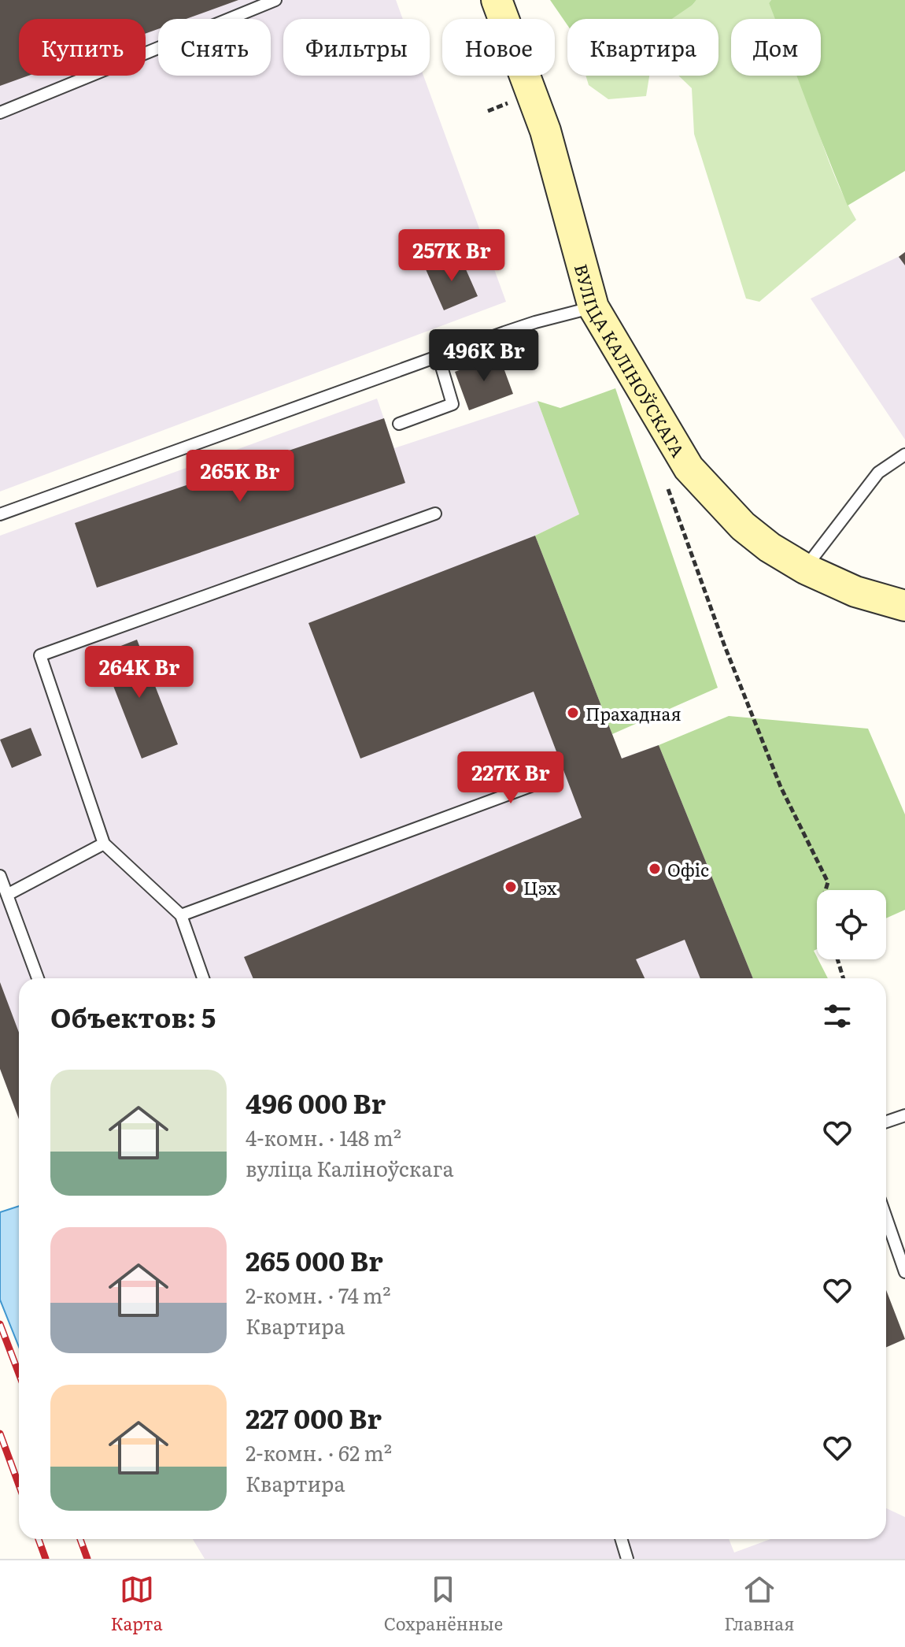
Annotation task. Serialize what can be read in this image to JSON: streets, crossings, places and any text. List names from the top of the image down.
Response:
{
  "streets": {
    "street": ["ВУЛІЦА КАЛІНОЎСКАГА"]
  },
  "places": ["Прахадная", "Офіс", "Цэх"],
  "page": {
    "chip": [
      "Купить",
      "Снять",
      "Фильтры",
      "Новое",
      "Квартира",
      "Дом"
    ],
    "price": [
      "257K Br",
      "496K Br",
      "265K Br",
      "264K Br",
      "227K Br"
    ],
    "heading": "Объектов: 5",
    "list": [
      {
        "name": "496 000 Br",
        "note": "4-комн. · 148 m² · вуліца Каліноўскага"
      },
      {
        "name": "265 000 Br",
        "note": "2-комн. · 74 m² · Квартира"
      },
      {
        "name": "227 000 Br",
        "note": "2-комн. · 62 m² · Квартира"
      }
    ],
    "tabs": ["Карта", "Сохранённые", "Главная"]
  }
}
